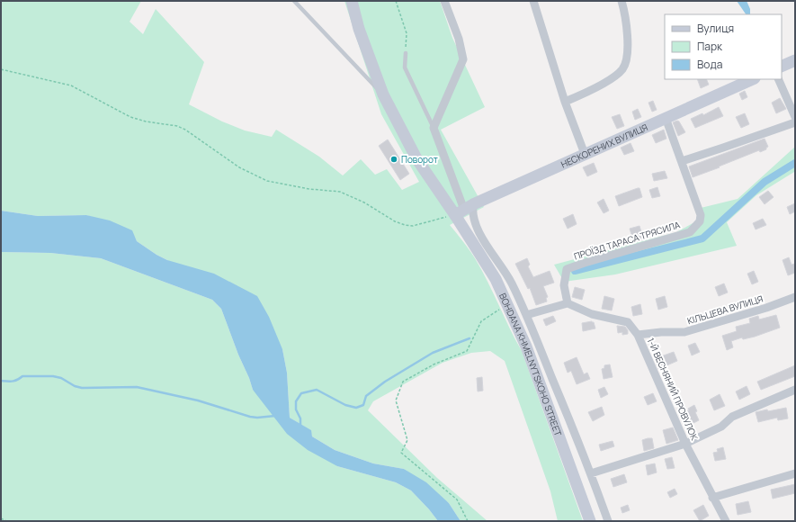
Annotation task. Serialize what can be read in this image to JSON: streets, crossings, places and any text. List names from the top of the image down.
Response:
{
  "streets": {
    "main road": ["НЕСКОРЕНИХ ВУЛИЦЯ", "BOHDANA KHMELNYTSKOHO STREET"],
    "street": ["ПРОЇЗД ТАРАСА ТРЯСИЛА", "КІЛЬЦЕВА ВУЛИЦЯ", "1-Й ВЕСНЯНИЙ ПРОВУЛОК"]
  },
  "crossings": [
    ["НЕСКОРЕНИХ ВУЛИЦЯ", "ПРОЇЗД ТАРАСА ТРЯСИЛА"],
    ["НЕСКОРЕНИХ ВУЛИЦЯ", "BOHDANA KHMELNYTSKOHO STREET"],
    ["ПРОЇЗД ТАРАСА ТРЯСИЛА", "1-Й ВЕСНЯНИЙ ПРОВУЛОК"],
    ["КІЛЬЦЕВА ВУЛИЦЯ", "1-Й ВЕСНЯНИЙ ПРОВУЛОК"]
  ],
  "places": ["Поворот"],
  "legend": ["Вулиця", "Парк", "Вода"]
}
